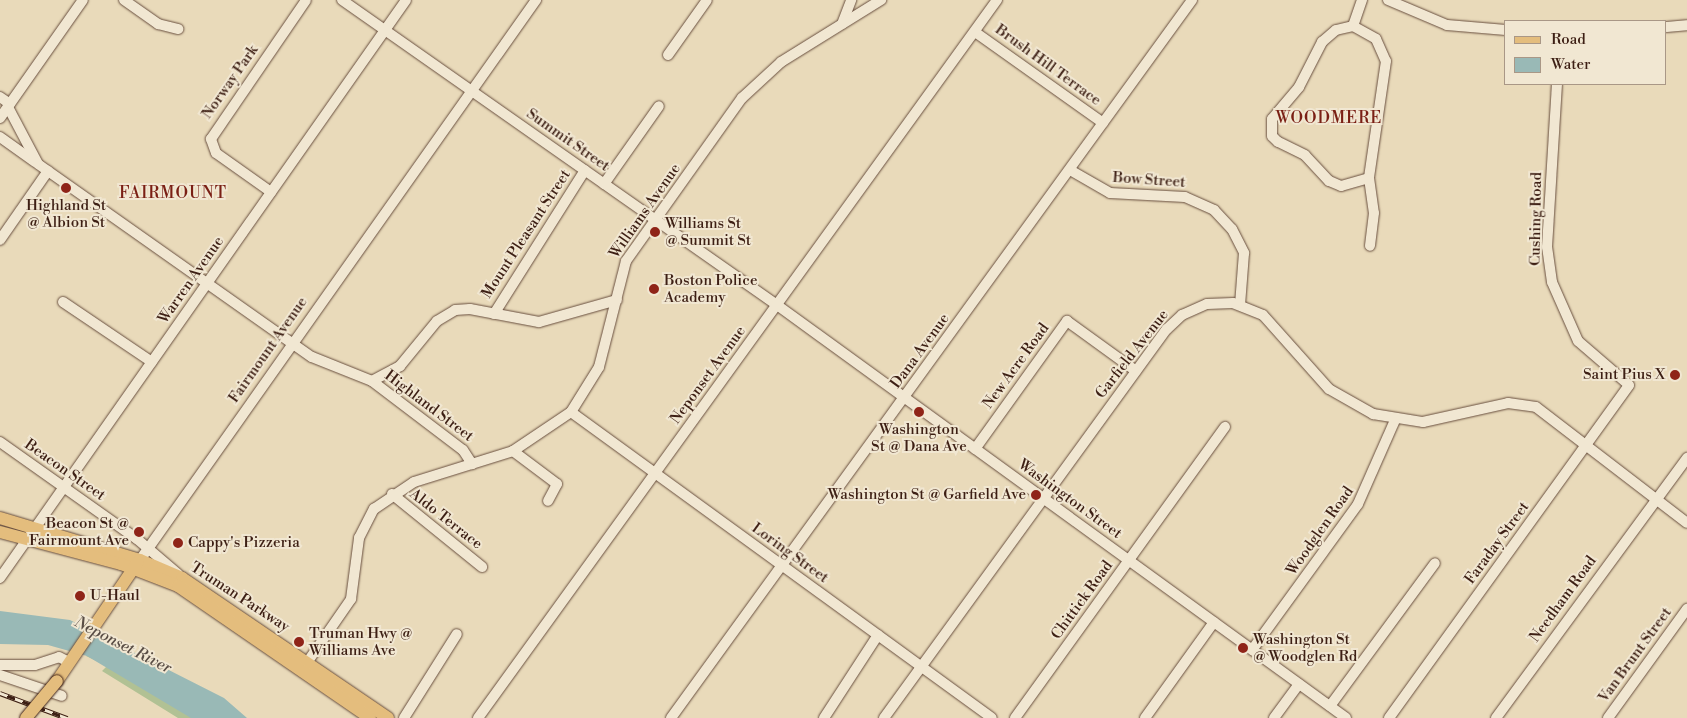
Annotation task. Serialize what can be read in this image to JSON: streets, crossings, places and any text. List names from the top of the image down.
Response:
{
  "streets": {
    "main road": ["Fairmount Avenue", "Truman Parkway"],
    "street": [
      "Brush Hill Terrace",
      "Norway Park",
      "Summit Street",
      "Bow Street",
      "Williams Avenue",
      "Cushing Road",
      "Mount Pleasant Street",
      "Warren Avenue",
      "Dana Avenue",
      "Garfield Avenue",
      "New Acre Road",
      "Neponset Avenue",
      "Highland Street",
      "Beacon Street",
      "Washington Street",
      "Aldo Terrace",
      "Woodglen Road",
      "Faraday Street",
      "Loring Street",
      "Needham Road",
      "Chittick Road",
      "Van Brunt Street"
    ]
  },
  "crossings": [
    ["Brush Hill Terrace", "Dana Avenue"],
    ["Brush Hill Terrace", "Neponset Avenue"],
    ["Norway Park", "Warren Avenue"],
    ["Summit Street", "Williams Avenue"],
    ["Summit Street", "Mount Pleasant Street"],
    ["Summit Street", "Warren Avenue"],
    ["Summit Street", "Fairmount Avenue"],
    ["Summit Street", "Neponset Avenue"],
    ["Summit Street", "Washington Street"],
    ["Bow Street", "Dana Avenue"],
    ["Bow Street", "Garfield Avenue"],
    ["Williams Avenue", "Highland Street"],
    ["Williams Avenue", "Aldo Terrace"],
    ["Williams Avenue", "Loring Street"],
    ["Williams Avenue", "Truman Parkway"],
    ["Cushing Road", "Faraday Street"],
    ["Warren Avenue", "Highland Street"],
    ["Warren Avenue", "Beacon Street"],
    ["Warren Avenue", "Truman Parkway"],
    ["Fairmount Avenue", "Highland Street"],
    ["Fairmount Avenue", "Beacon Street"],
    ["Fairmount Avenue", "Truman Parkway"],
    ["Dana Avenue", "Washington Street"],
    ["Dana Avenue", "Loring Street"],
    ["Garfield Avenue", "New Acre Road"],
    ["Garfield Avenue", "Washington Street"],
    ["Garfield Avenue", "Woodglen Road"],
    ["Garfield Avenue", "Faraday Street"],
    ["Garfield Avenue", "Loring Street"],
    ["Garfield Avenue", "Needham Road"],
    ["New Acre Road", "Washington Street"],
    ["Neponset Avenue", "Washington Street"],
    ["Neponset Avenue", "Loring Street"],
    ["Beacon Street", "Truman Parkway"],
    ["Washington Street", "Woodglen Road"],
    ["Washington Street", "Chittick Road"]
  ],
  "districts": ["WOODMERE", "FAIRMOUNT"],
  "water": ["Neponset River"],
  "places": [
    "Highland St @ Albion St",
    "Williams St @ Summit St",
    "Boston Police Academy",
    "Saint Pius X",
    "Washington St @ Dana Ave",
    "Washington St @ Garfield Ave",
    "Beacon St @ Fairmount Ave",
    "Cappy's Pizzeria",
    "U-Haul",
    "Truman Hwy @ Williams Ave",
    "Washington St @ Woodglen Rd"
  ],
  "legend": ["Road", "Water"]
}
